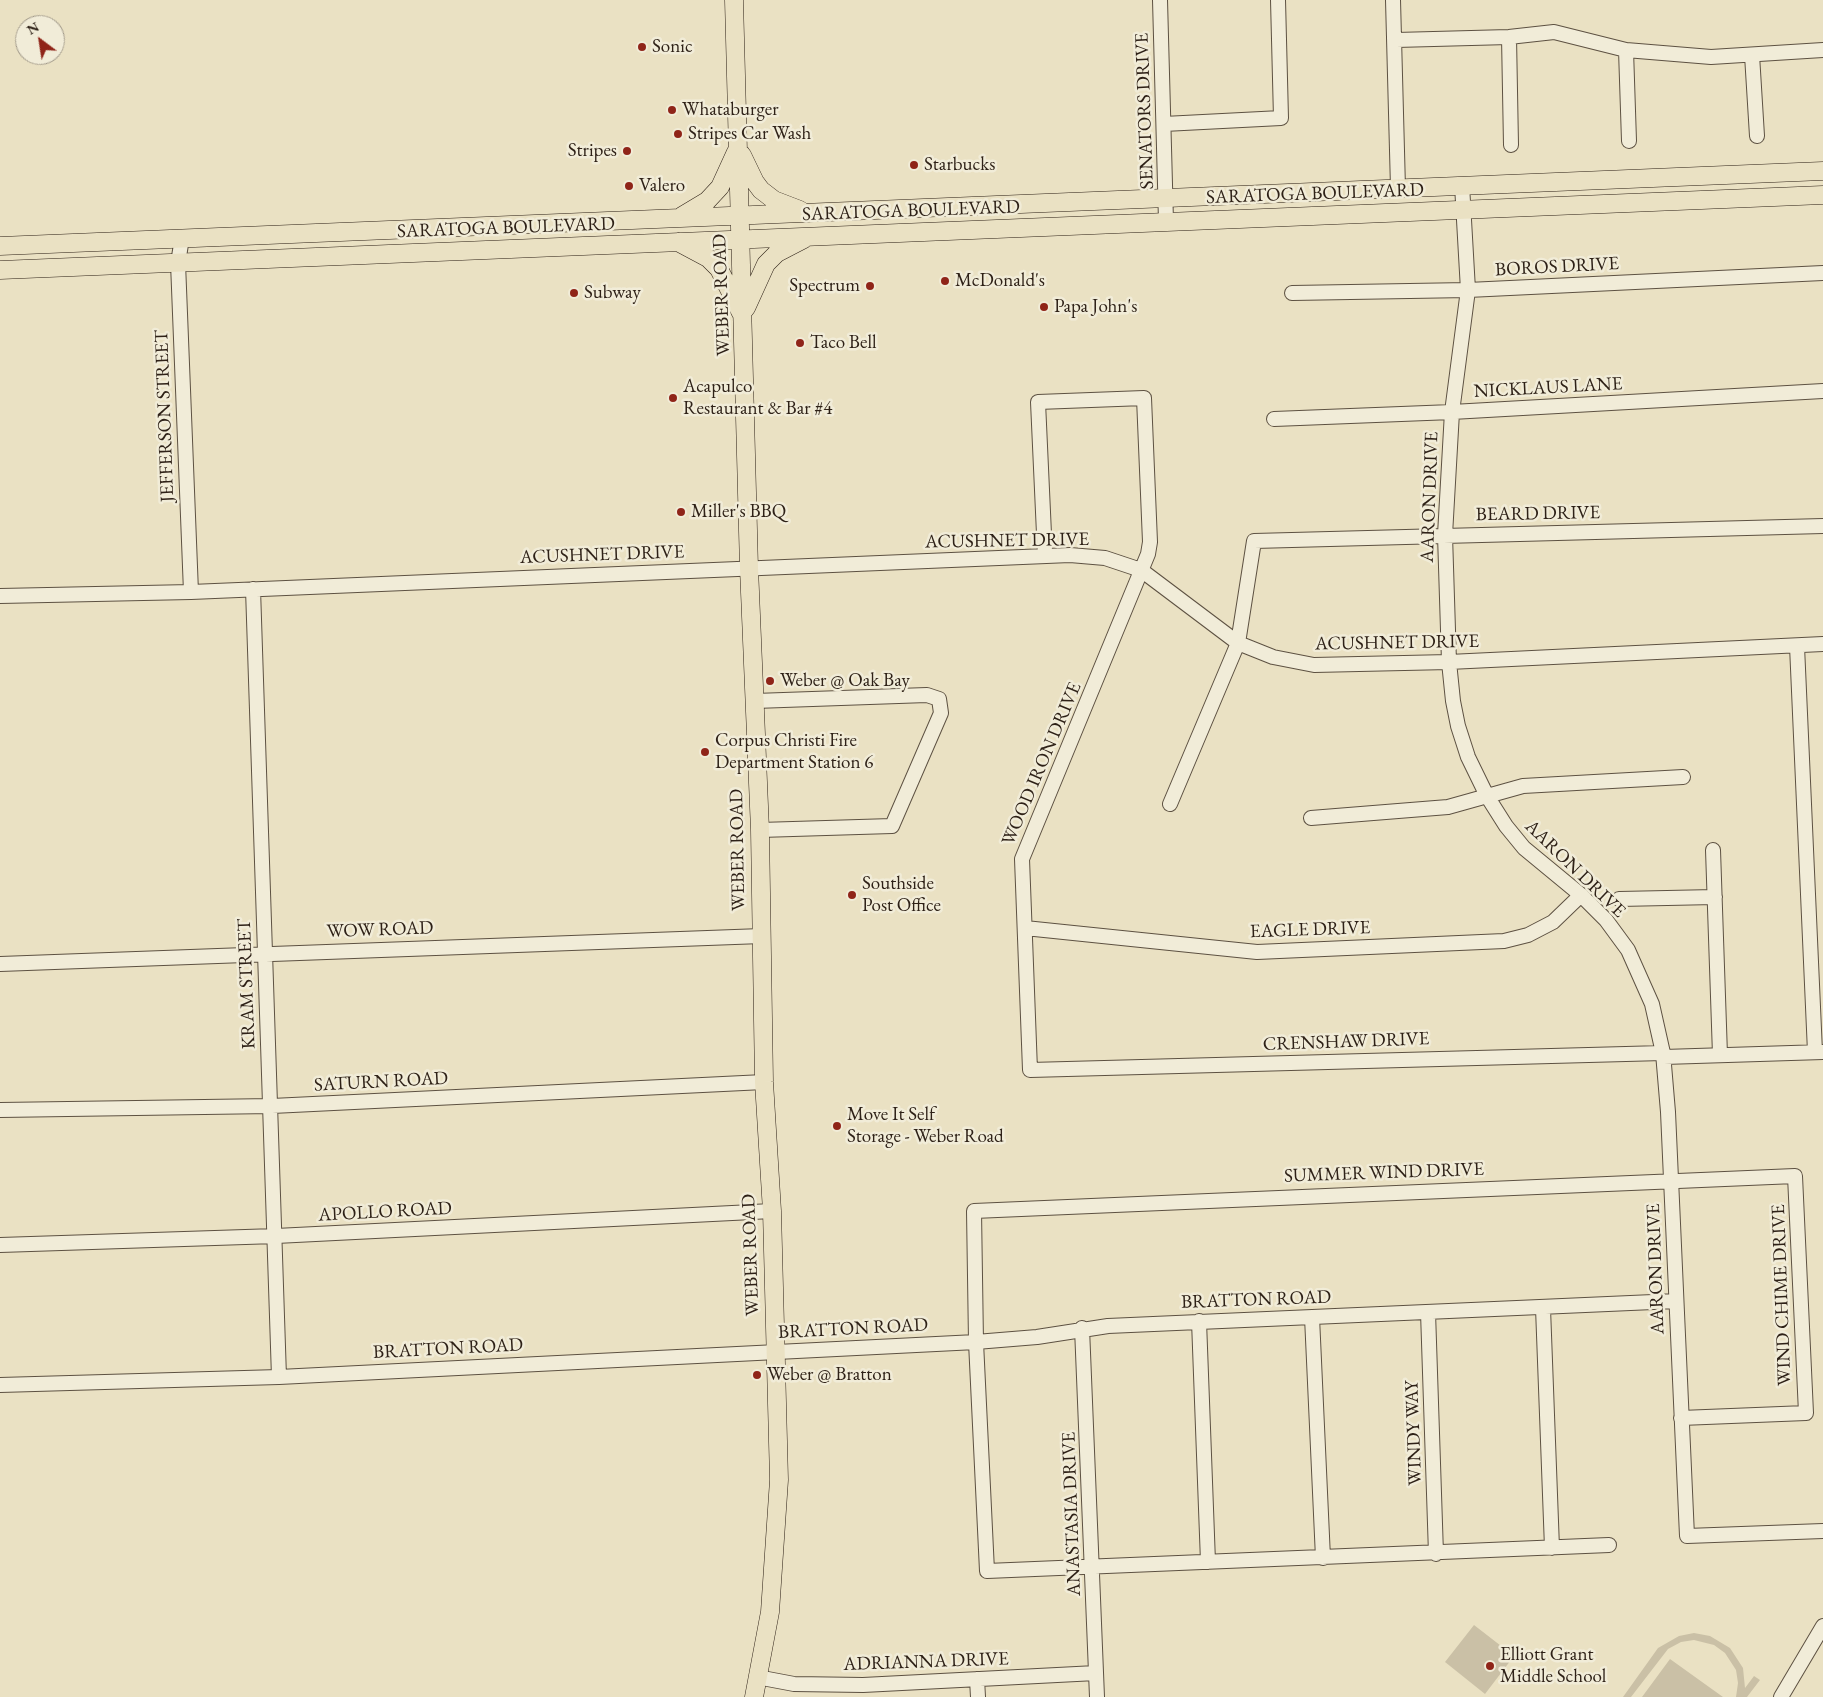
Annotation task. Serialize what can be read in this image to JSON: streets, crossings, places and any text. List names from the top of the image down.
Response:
{
  "streets": {
    "main road": ["SARATOGA BOULEVARD", "WEBER ROAD"],
    "street": [
      "SENATORS DRIVE",
      "BOROS DRIVE",
      "NICKLAUS LANE",
      "JEFFERSON STREET",
      "AARON DRIVE",
      "BEARD DRIVE",
      "ACUSHNET DRIVE",
      "WOOD IRON DRIVE",
      "WOW ROAD",
      "EAGLE DRIVE",
      "KRAM STREET",
      "CRENSHAW DRIVE",
      "SATURN ROAD",
      "SUMMER WIND DRIVE",
      "APOLLO ROAD",
      "WIND CHIME DRIVE",
      "BRATTON ROAD",
      "WINDY WAY",
      "ANASTASIA DRIVE",
      "ADRIANNA DRIVE"
    ]
  },
  "crossings": [
    ["SENATORS DRIVE", "SARATOGA BOULEVARD"],
    ["SARATOGA BOULEVARD", "WEBER ROAD"],
    ["SARATOGA BOULEVARD", "JEFFERSON STREET"],
    ["SARATOGA BOULEVARD", "AARON DRIVE"],
    ["BOROS DRIVE", "AARON DRIVE"],
    ["WEBER ROAD", "ACUSHNET DRIVE"],
    ["WEBER ROAD", "WOW ROAD"],
    ["WEBER ROAD", "SATURN ROAD"],
    ["WEBER ROAD", "APOLLO ROAD"],
    ["WEBER ROAD", "BRATTON ROAD"],
    ["WEBER ROAD", "ADRIANNA DRIVE"],
    ["NICKLAUS LANE", "AARON DRIVE"],
    ["JEFFERSON STREET", "ACUSHNET DRIVE"],
    ["AARON DRIVE", "BEARD DRIVE"],
    ["AARON DRIVE", "ACUSHNET DRIVE"],
    ["AARON DRIVE", "EAGLE DRIVE"],
    ["AARON DRIVE", "CRENSHAW DRIVE"],
    ["AARON DRIVE", "SUMMER WIND DRIVE"],
    ["AARON DRIVE", "WIND CHIME DRIVE"],
    ["AARON DRIVE", "BRATTON ROAD"],
    ["BEARD DRIVE", "ACUSHNET DRIVE"],
    ["ACUSHNET DRIVE", "WOOD IRON DRIVE"],
    ["ACUSHNET DRIVE", "KRAM STREET"],
    ["WOOD IRON DRIVE", "EAGLE DRIVE"],
    ["WOOD IRON DRIVE", "CRENSHAW DRIVE"],
    ["WOW ROAD", "KRAM STREET"],
    ["KRAM STREET", "SATURN ROAD"],
    ["KRAM STREET", "APOLLO ROAD"],
    ["KRAM STREET", "BRATTON ROAD"],
    ["SUMMER WIND DRIVE", "WIND CHIME DRIVE"],
    ["SUMMER WIND DRIVE", "BRATTON ROAD"],
    ["BRATTON ROAD", "WINDY WAY"],
    ["BRATTON ROAD", "ANASTASIA DRIVE"],
    ["ANASTASIA DRIVE", "ADRIANNA DRIVE"]
  ],
  "places": [
    "Sonic",
    "Whataburger",
    "Stripes Car Wash",
    "Stripes",
    "Starbucks",
    "Valero",
    "McDonald's",
    "Spectrum",
    "Subway",
    "Papa John's",
    "Taco Bell",
    "Acapulco Restaurant & Bar #4",
    "Miller's BBQ",
    "Weber @ Oak Bay",
    "Corpus Christi Fire Department Station 6",
    "Southside Post Office",
    "Move It Self Storage - Weber Road",
    "Weber @ Bratton",
    "Elliott Grant Middle School"
  ],
  "north": "top left"
}
